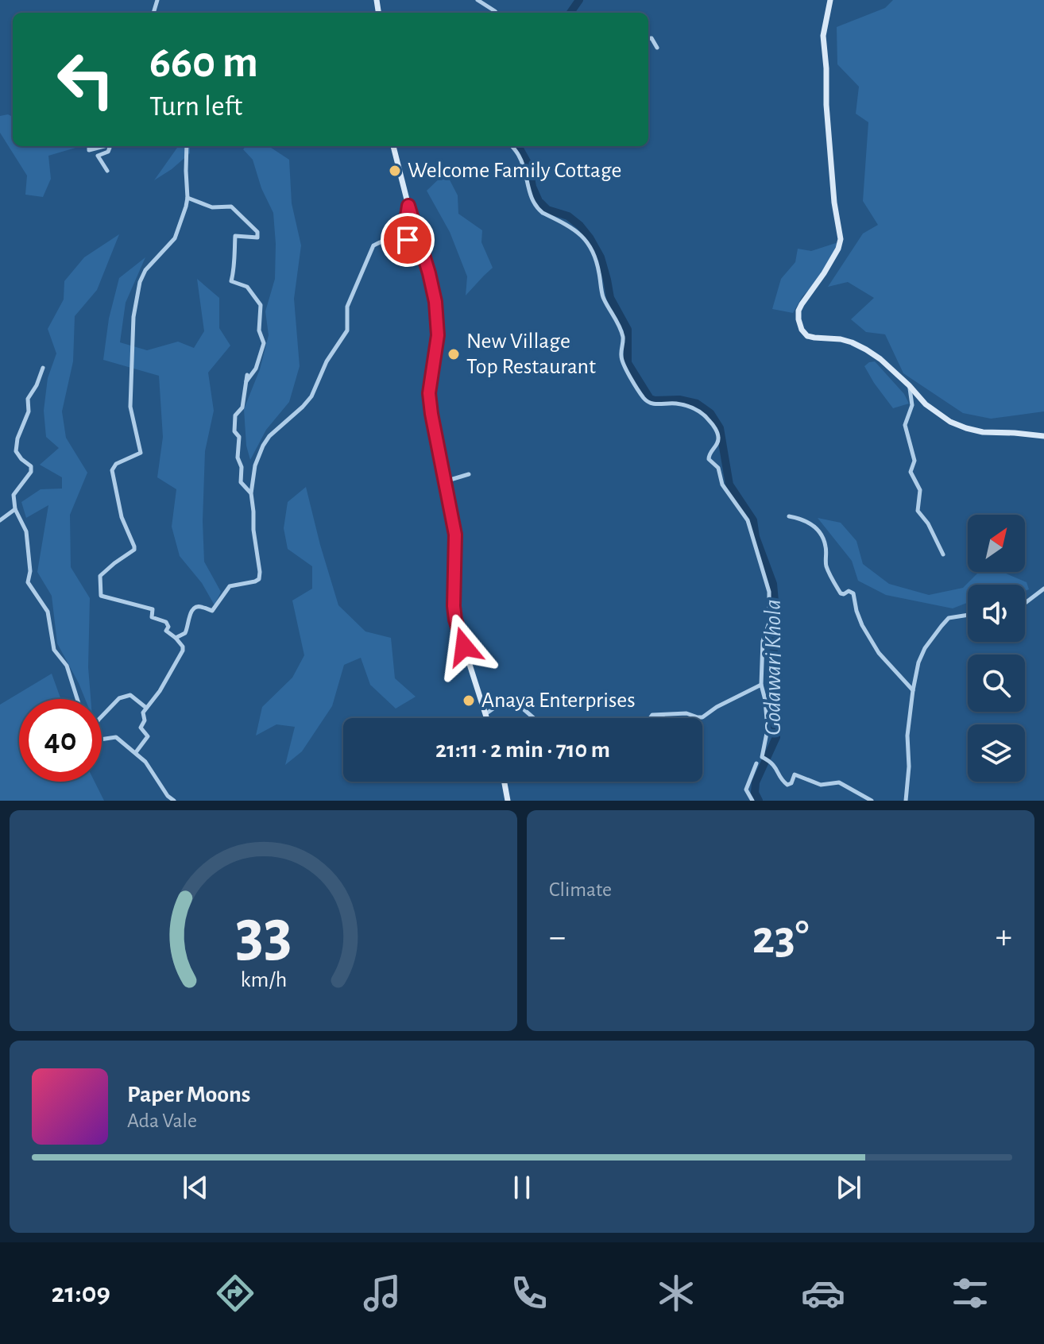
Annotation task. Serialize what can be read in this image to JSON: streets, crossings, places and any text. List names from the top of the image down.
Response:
{
  "water": ["Godawari Khola"],
  "places": ["Welcome Family Cottage", "New Village Top Restaurant", "Anaya Enterprises"],
  "north": "top right",
  "page": {
    "turn": ["660 m", "Turn left"],
    "limit": "40",
    "trip": "21:11 · 2 min · 710 m",
    "tile": "Climate",
    "heat": ["−", "23°", "+"],
    "song": ["Paper Moons", "Ada Vale"],
    "tabs": "21:09",
    "gauge": ["33", "km/h"]
  }
}
